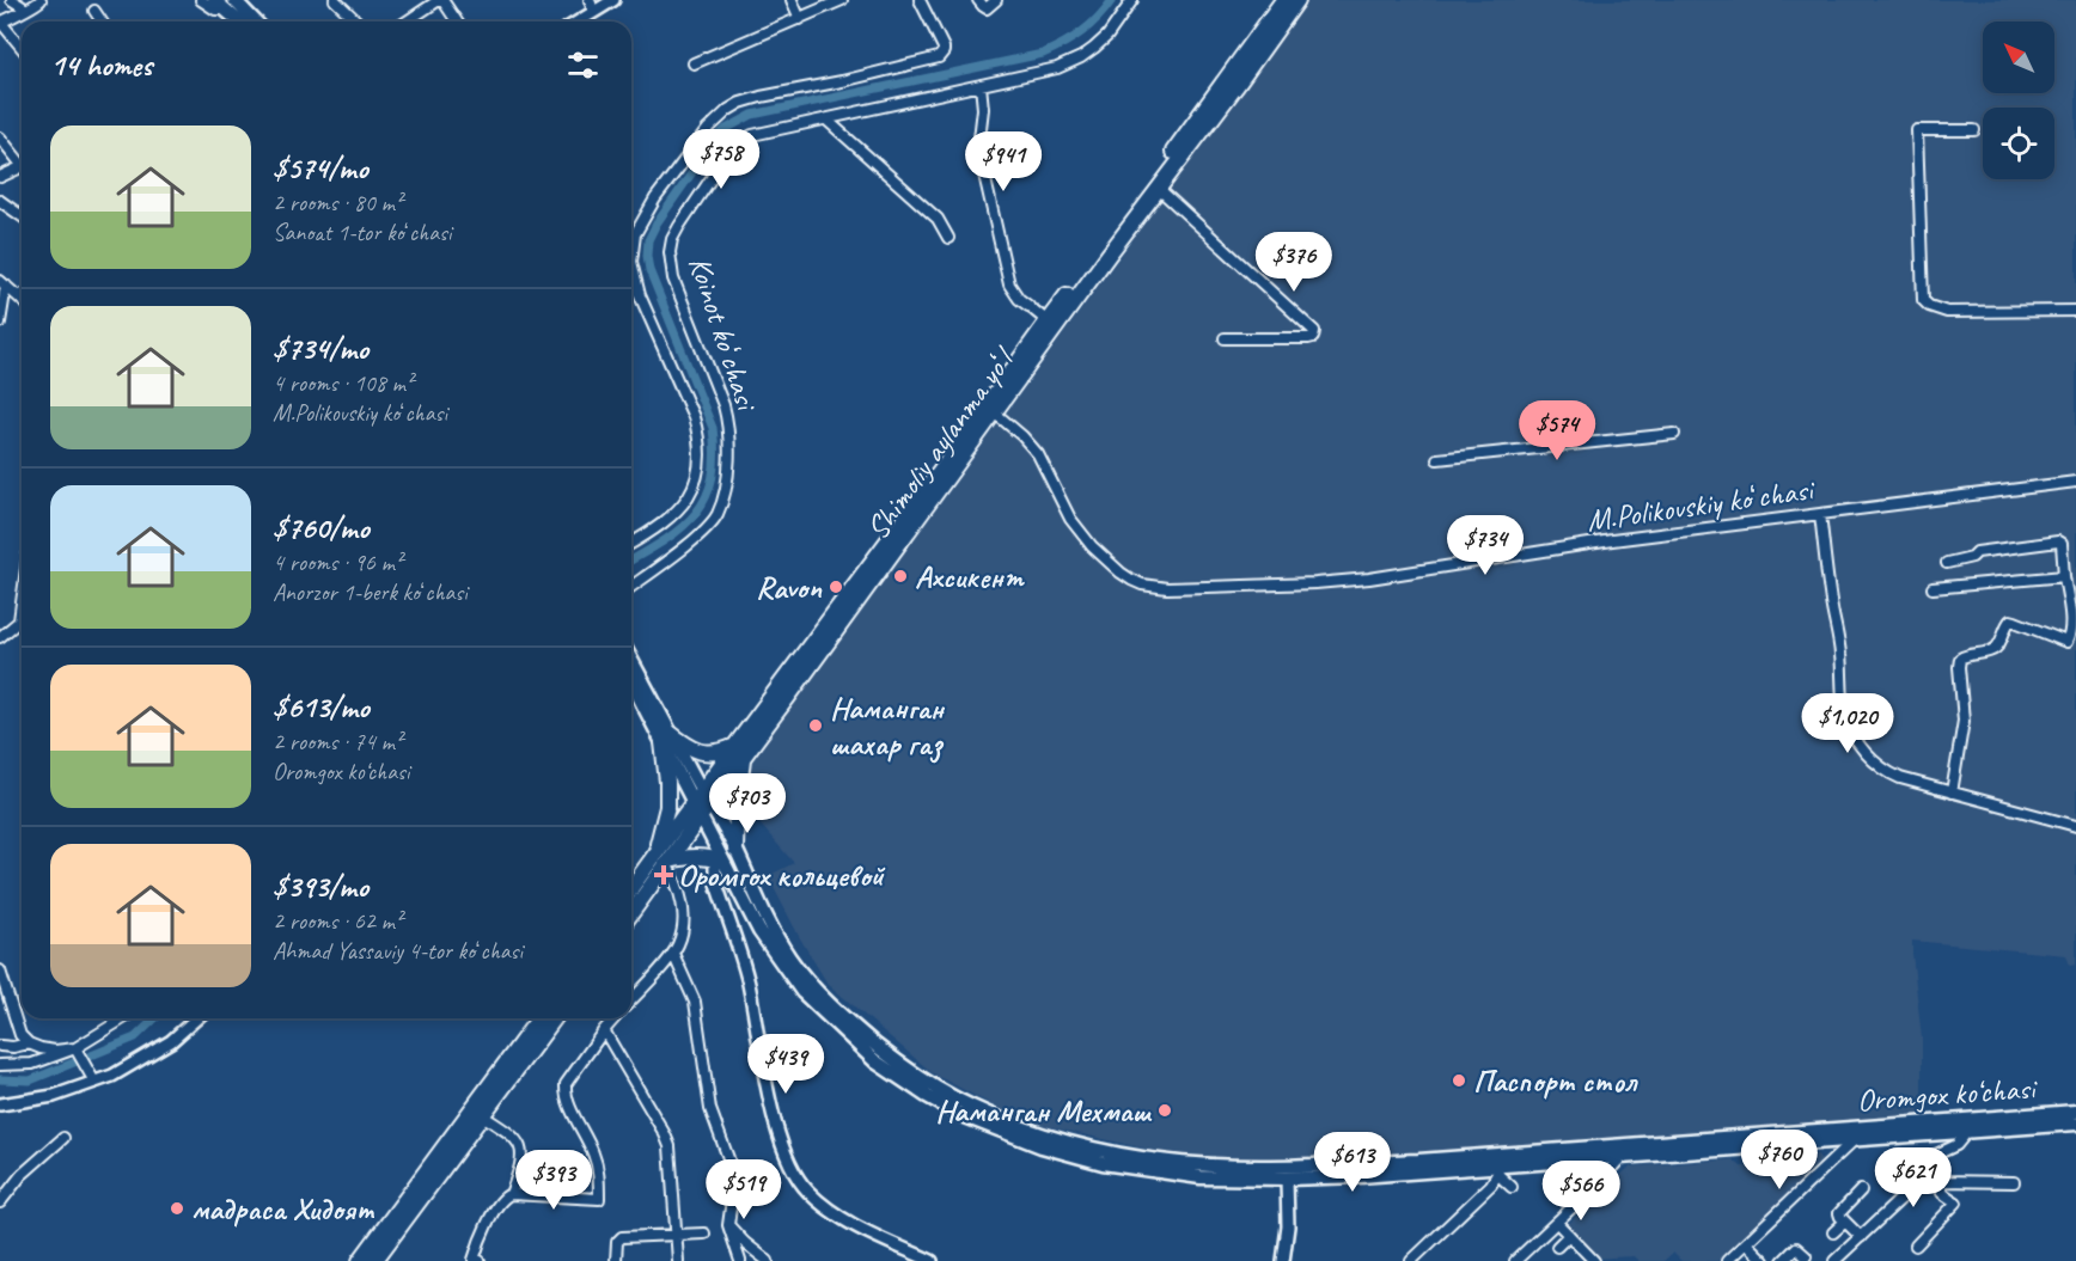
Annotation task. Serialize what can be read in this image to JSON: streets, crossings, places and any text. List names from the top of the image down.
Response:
{
  "streets": {
    "main road": ["Shimoliy aylanma yoʻl", "Oromgox ko‘chasi"],
    "street": ["Koinot koʻchasi", "M.Polikovskiy koʻchasi"]
  },
  "crossings": [
    ["Shimoliy aylanma yoʻl", "M.Polikovskiy koʻchasi"]
  ],
  "places": {
    "other": [
      "Ахсикент",
      "Ravon",
      "Наманган шахар газ",
      "Паспорт стол",
      "Наманган Мехмаш",
      "мадраса Хидоят"
    ],
    "health": ["Оромгох кольцевой"]
  },
  "north": "top left",
  "page": {
    "heading": "14 homes",
    "list": [
      {
        "name": "$574/mo",
        "note": "2 rooms · 80 m² · Sanoat 1-tor koʻchasi"
      },
      {
        "name": "$734/mo",
        "note": "4 rooms · 108 m² · M.Polikovskiy koʻchasi"
      },
      {
        "name": "$760/mo",
        "note": "4 rooms · 96 m² · Anorzor 1-berk koʻchasi"
      },
      {
        "name": "$613/mo",
        "note": "2 rooms · 74 m² · Oromgox ko‘chasi"
      },
      {
        "name": "$393/mo",
        "note": "2 rooms · 62 m² · Ahmad Yassaviy 4-tor koʻchasi"
      }
    ],
    "price": [
      "$758",
      "$941",
      "$376",
      "$574",
      "$734",
      "$1,020",
      "$703",
      "$439",
      "$760",
      "$613",
      "$621",
      "$393",
      "$519",
      "$566"
    ]
  }
}
